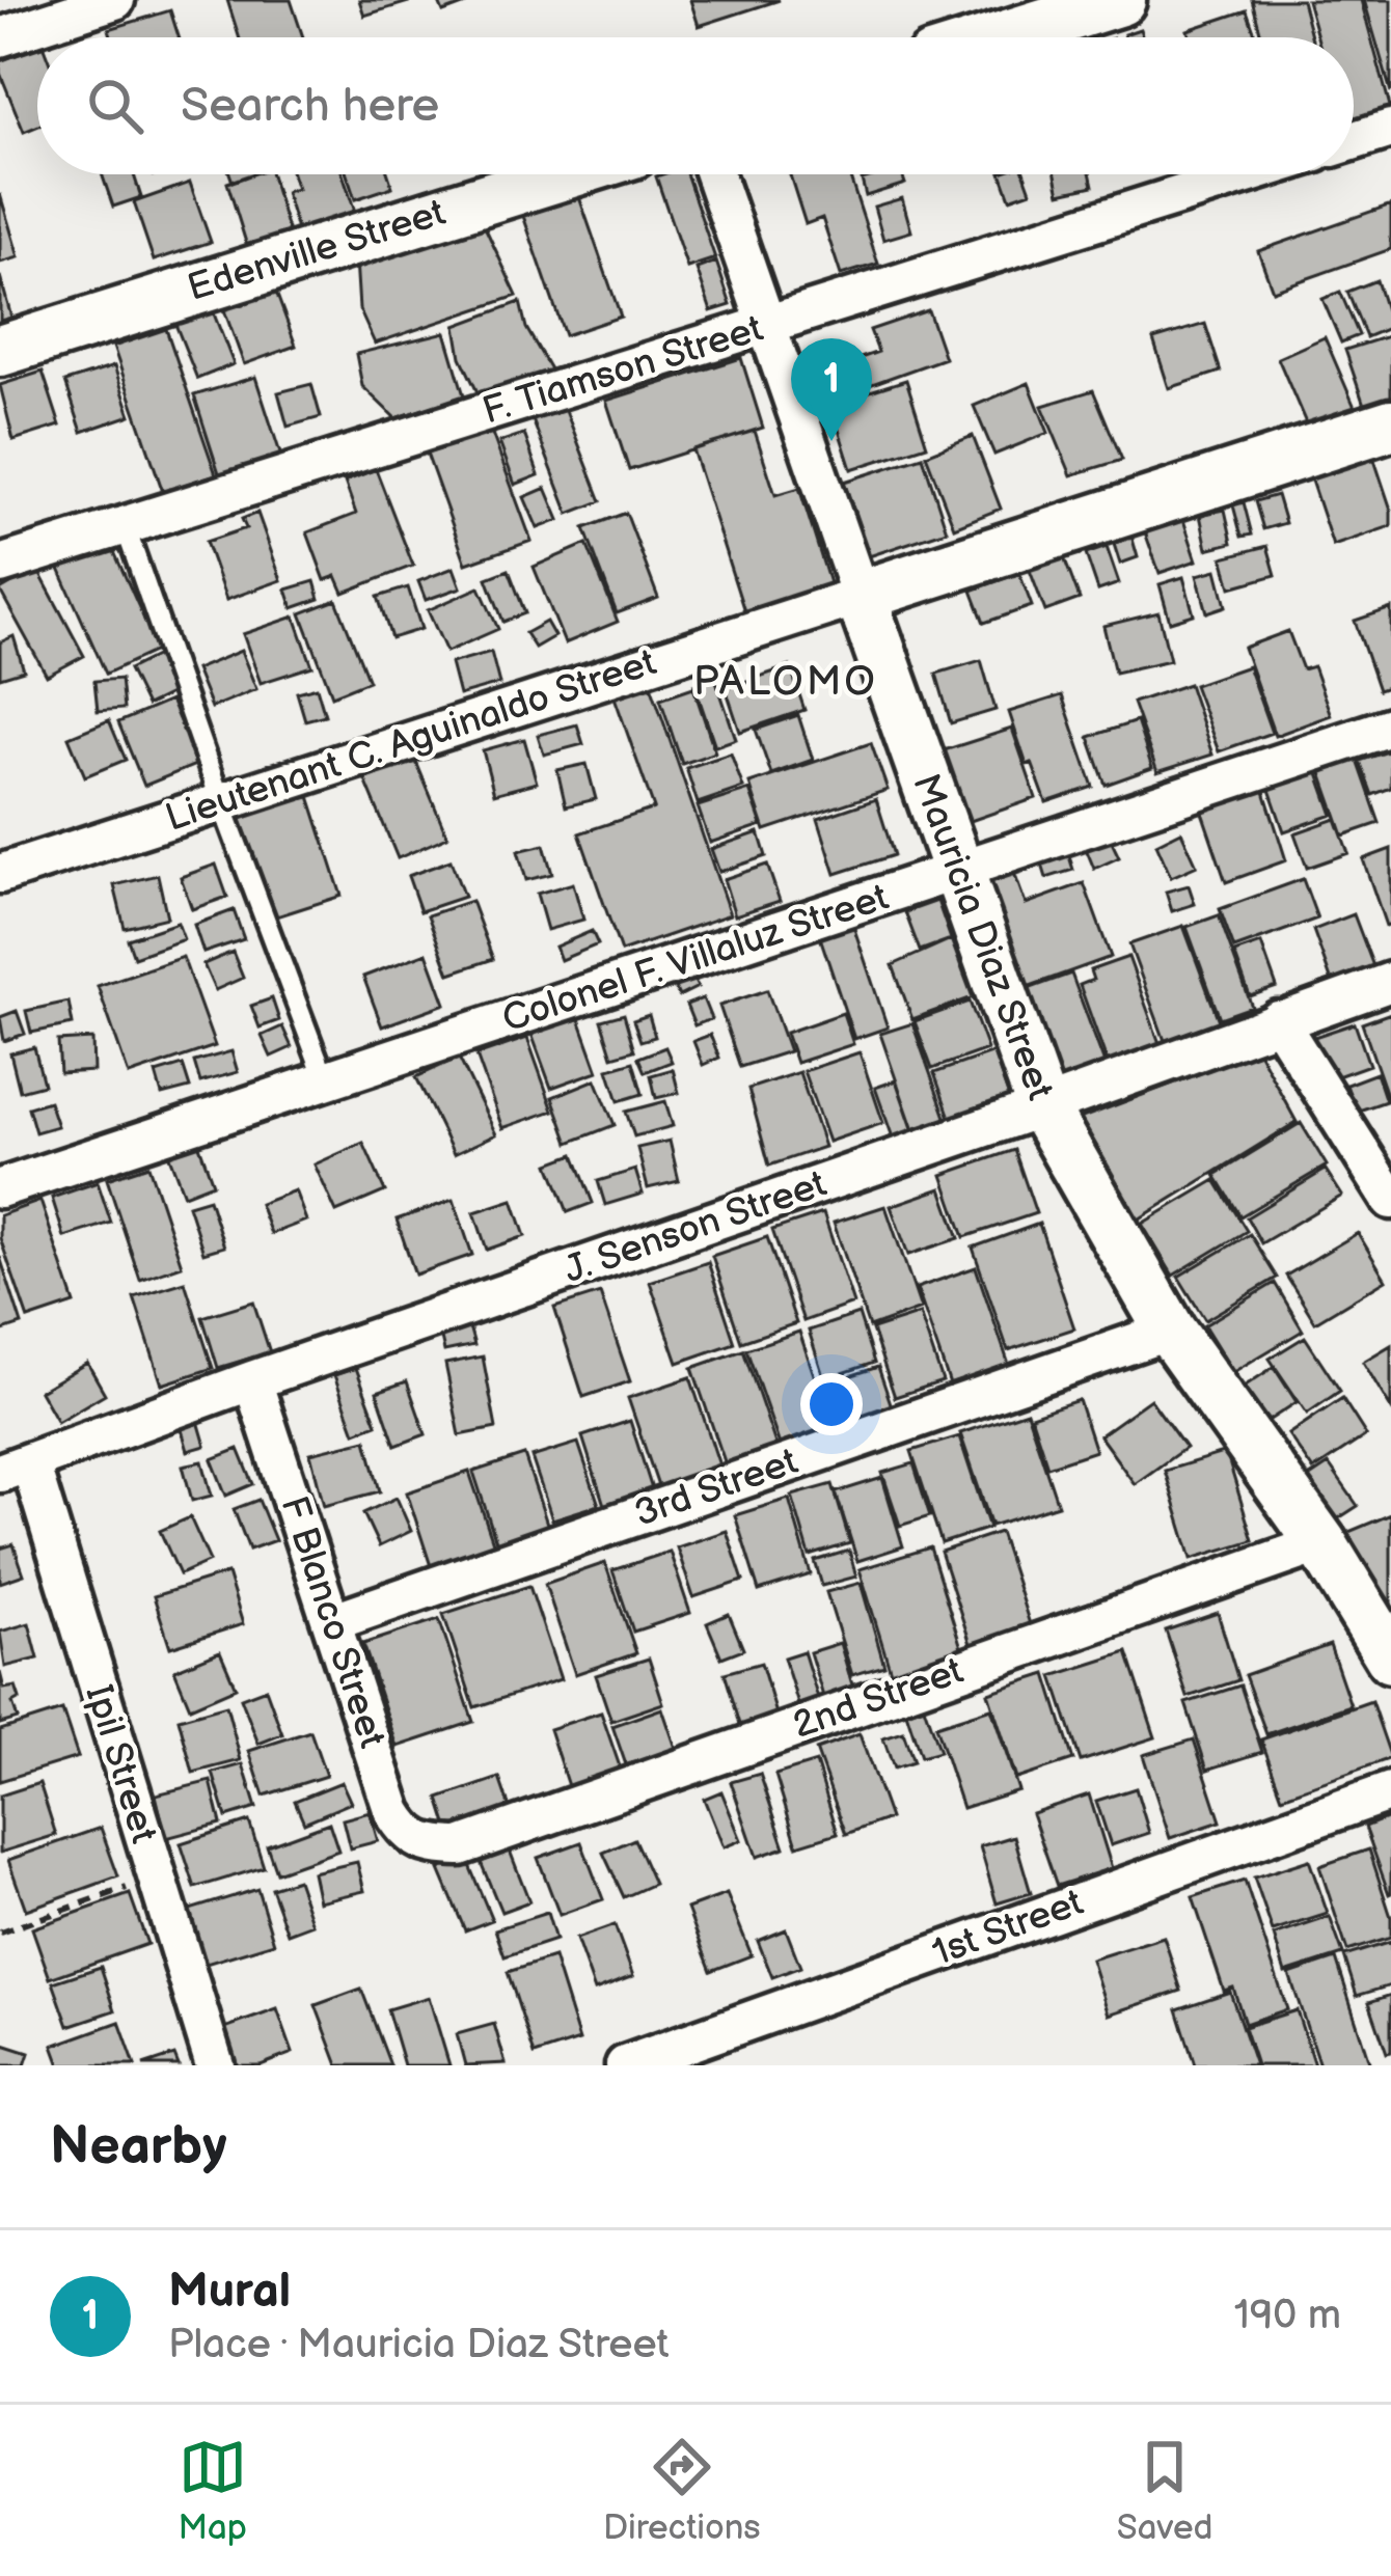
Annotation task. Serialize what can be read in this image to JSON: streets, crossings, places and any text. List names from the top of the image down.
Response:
{
  "streets": {
    "street": [
      "Edenville Street",
      "F. Tiamson Street",
      "Lieutenant C. Aguinaldo Street",
      "Mauricia Diaz Street",
      "Colonel F. Villaluz Street",
      "J. Senson Street",
      "3rd Street",
      "F Blanco Street",
      "2nd Street",
      "Ipil Street",
      "1st Street"
    ]
  },
  "crossings": [
    ["F. Tiamson Street", "Mauricia Diaz Street"],
    ["Lieutenant C. Aguinaldo Street", "Mauricia Diaz Street"],
    ["Mauricia Diaz Street", "Colonel F. Villaluz Street"],
    ["Mauricia Diaz Street", "J. Senson Street"],
    ["Mauricia Diaz Street", "3rd Street"],
    ["Mauricia Diaz Street", "2nd Street"],
    ["J. Senson Street", "F Blanco Street"],
    ["J. Senson Street", "Ipil Street"],
    ["3rd Street", "F Blanco Street"],
    ["F Blanco Street", "2nd Street"]
  ],
  "districts": ["PALOMO"],
  "page": {
    "search": "Search here",
    "pins": "1",
    "heading": "Nearby",
    "list": [
      {
        "mark": "1",
        "name": "Mural",
        "note": "Place · Mauricia Diaz Street",
        "value": "190 m"
      }
    ],
    "nav": ["Map", "Directions", "Saved"]
  }
}
